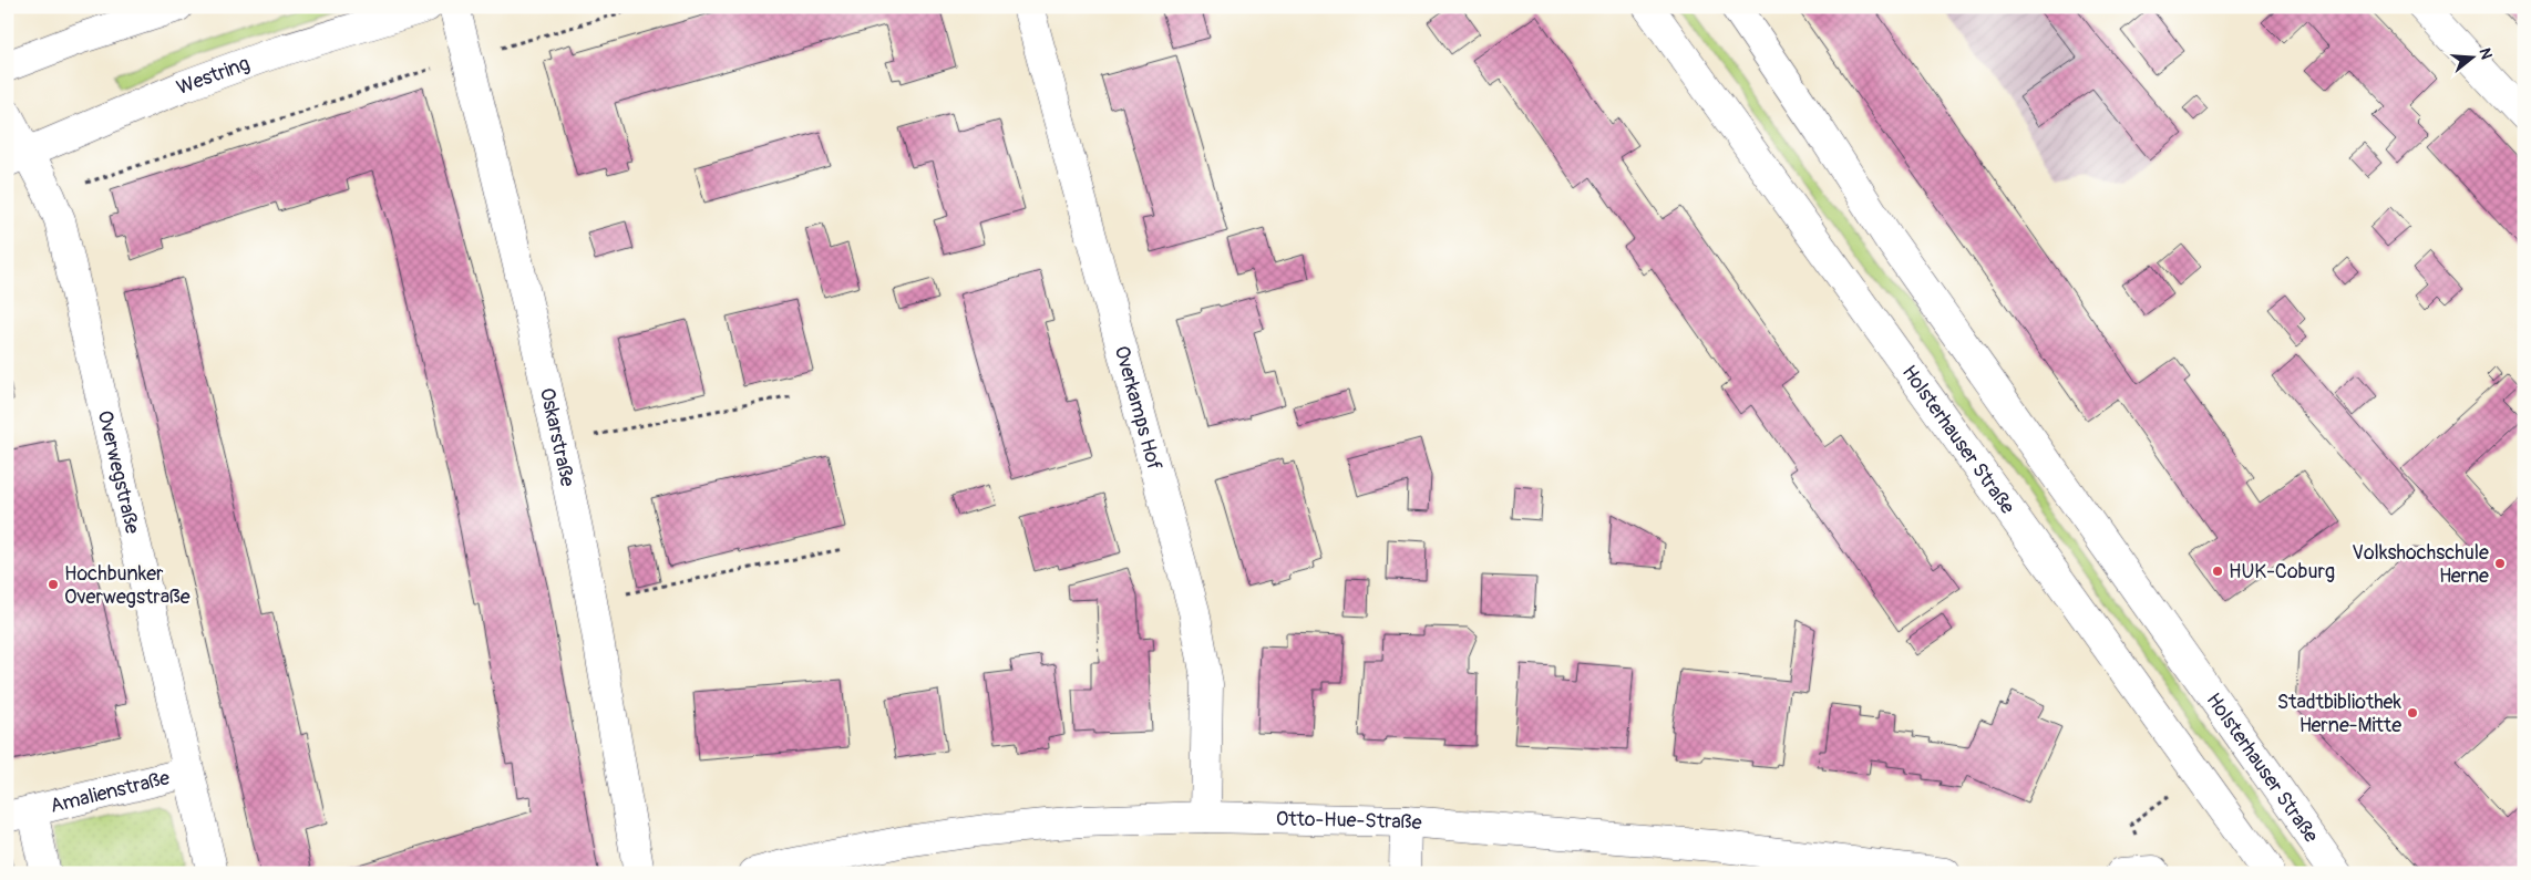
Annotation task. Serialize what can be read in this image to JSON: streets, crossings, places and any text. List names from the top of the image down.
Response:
{
  "streets": {
    "street": [
      "Westring",
      "Overkamps Hof",
      "Oskarstraße",
      "Holsterhauser Straße",
      "Overwegstraße",
      "Amalienstraße",
      "Otto-Hue-Straße"
    ]
  },
  "crossings": [
    ["Westring", "Overwegstraße"],
    ["Overkamps Hof", "Otto-Hue-Straße"],
    ["Overwegstraße", "Amalienstraße"]
  ],
  "places": [
    "Volkshochschule Herne",
    "HUK-Coburg",
    "Hochbunker Overwegstraße",
    "Stadtbibliothek Herne-Mitte"
  ],
  "north": "right"
}
